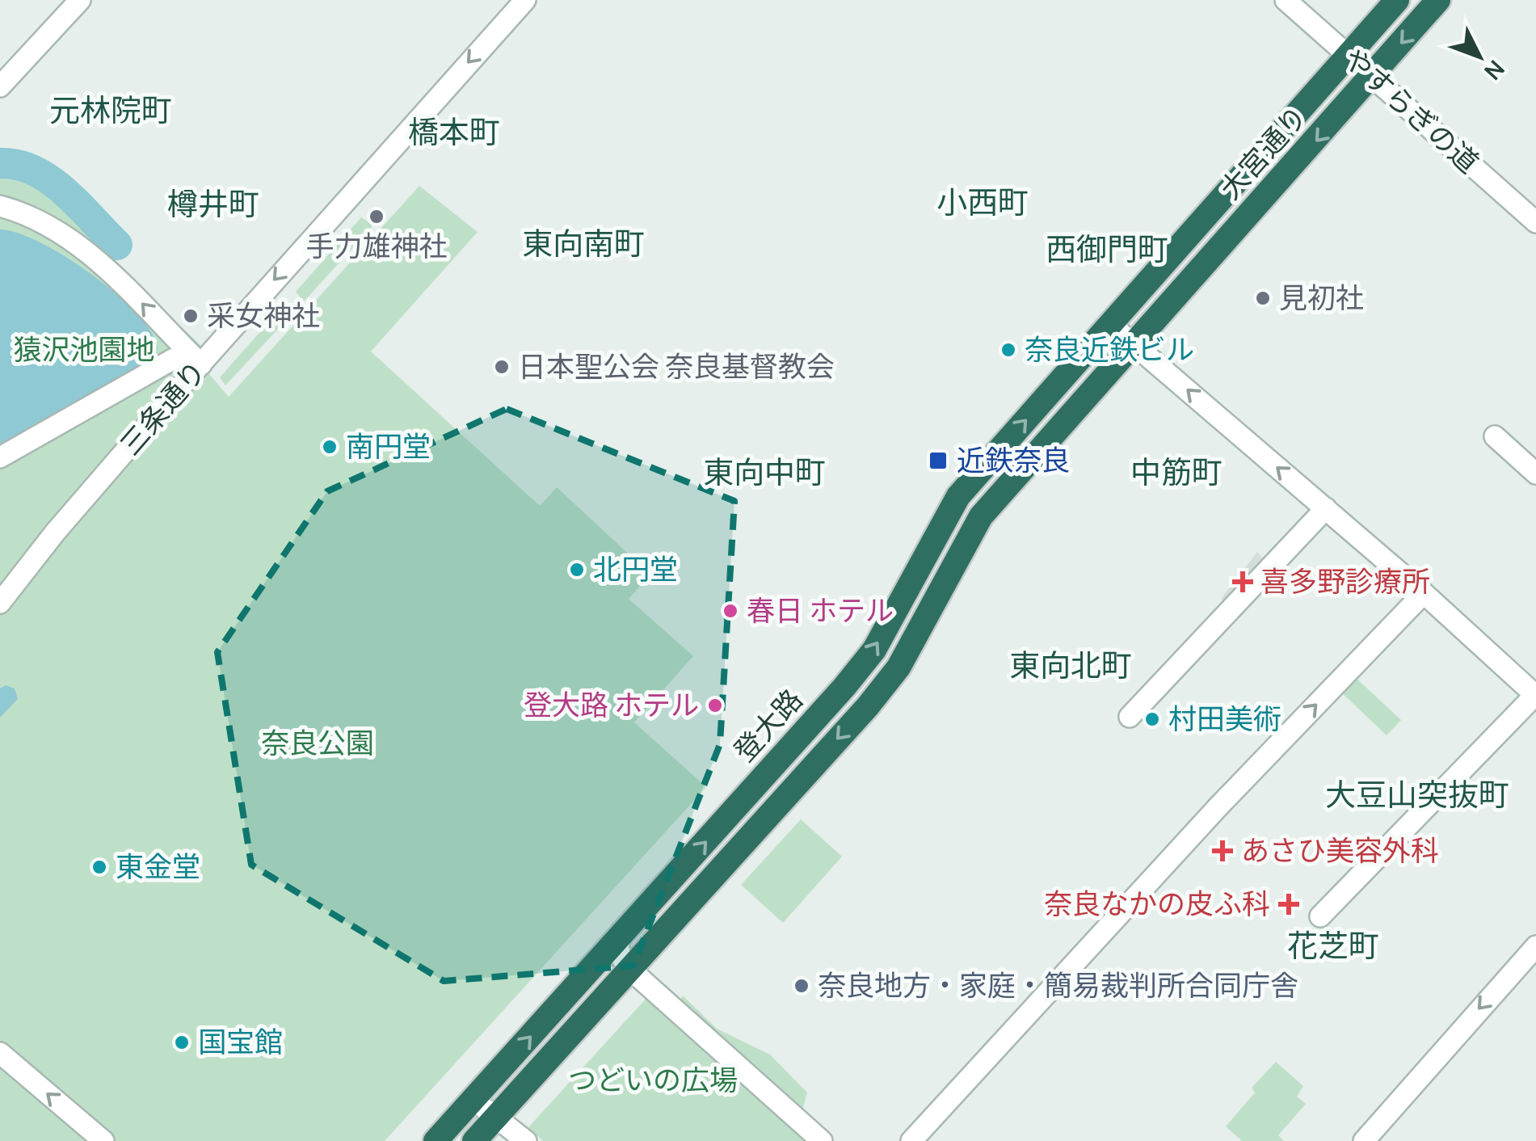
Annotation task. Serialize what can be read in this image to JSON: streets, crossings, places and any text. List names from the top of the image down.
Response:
{
  "streets": {
    "highway": ["大宮通り", "登大路"],
    "street": ["やすらぎの道", "三条通り"]
  },
  "crossings": [
    ["やすらぎの道", "大宮通り"],
    ["大宮通り", "登大路"]
  ],
  "one_way": ["三条通り"],
  "districts": [
    "元林院町",
    "橋本町",
    "小西町",
    "樽井町",
    "東向南町",
    "西御門町",
    "東向中町",
    "中筋町",
    "東向北町",
    "大豆山突抜町",
    "花芝町"
  ],
  "parks": ["猿沢池園地", "奈良公園", "つどいの広場"],
  "places": {
    "other": [
      "手力雄神社",
      "見初社",
      "采女神社",
      "奈良近鉄ビル",
      "日本聖公会 奈良基督教会",
      "南円堂",
      "北円堂",
      "春日 ホテル",
      "登大路 ホテル",
      "村田美術",
      "東金堂",
      "奈良地方・家庭・簡易裁判所合同庁舎",
      "国宝館"
    ],
    "transit": ["近鉄奈良"],
    "health": ["喜多野診療所", "あさひ美容外科", "奈良なかの皮ふ科"]
  },
  "north": "bottom right"
}
